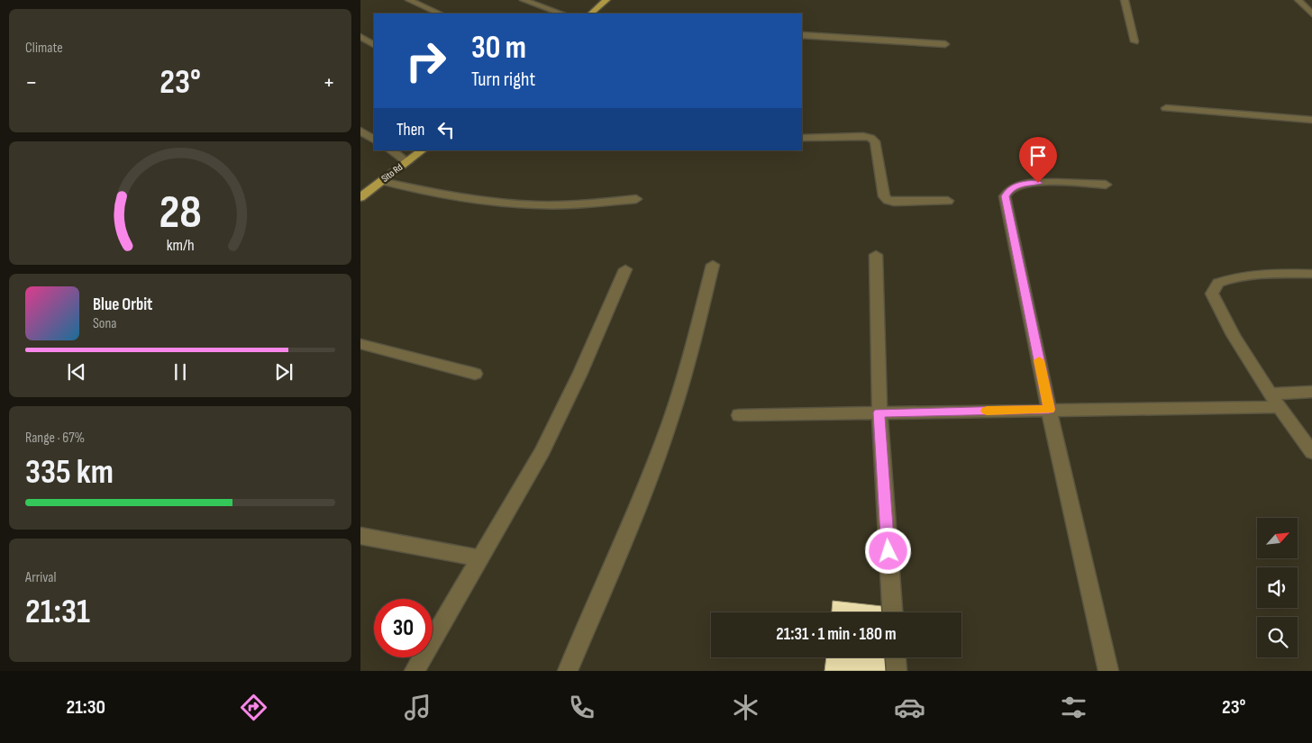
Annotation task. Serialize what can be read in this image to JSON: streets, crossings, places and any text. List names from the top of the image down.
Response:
{
  "streets": {
    "main road": ["Sito Rd"]
  },
  "north": "top right",
  "page": {
    "tile": [
      "Climate",
      ["Range · 67%", "335 km"],
      ["Arrival", "21:31"]
    ],
    "turn": ["30 m", "Turn right"],
    "heat": ["−", "23°", "+"],
    "then": "Then",
    "song": ["Blue Orbit", "Sona"],
    "limit": "30",
    "trip": "21:31 · 1 min · 180 m",
    "tabs": ["21:30", "23°"],
    "gauge": ["28", "km/h"]
  }
}
